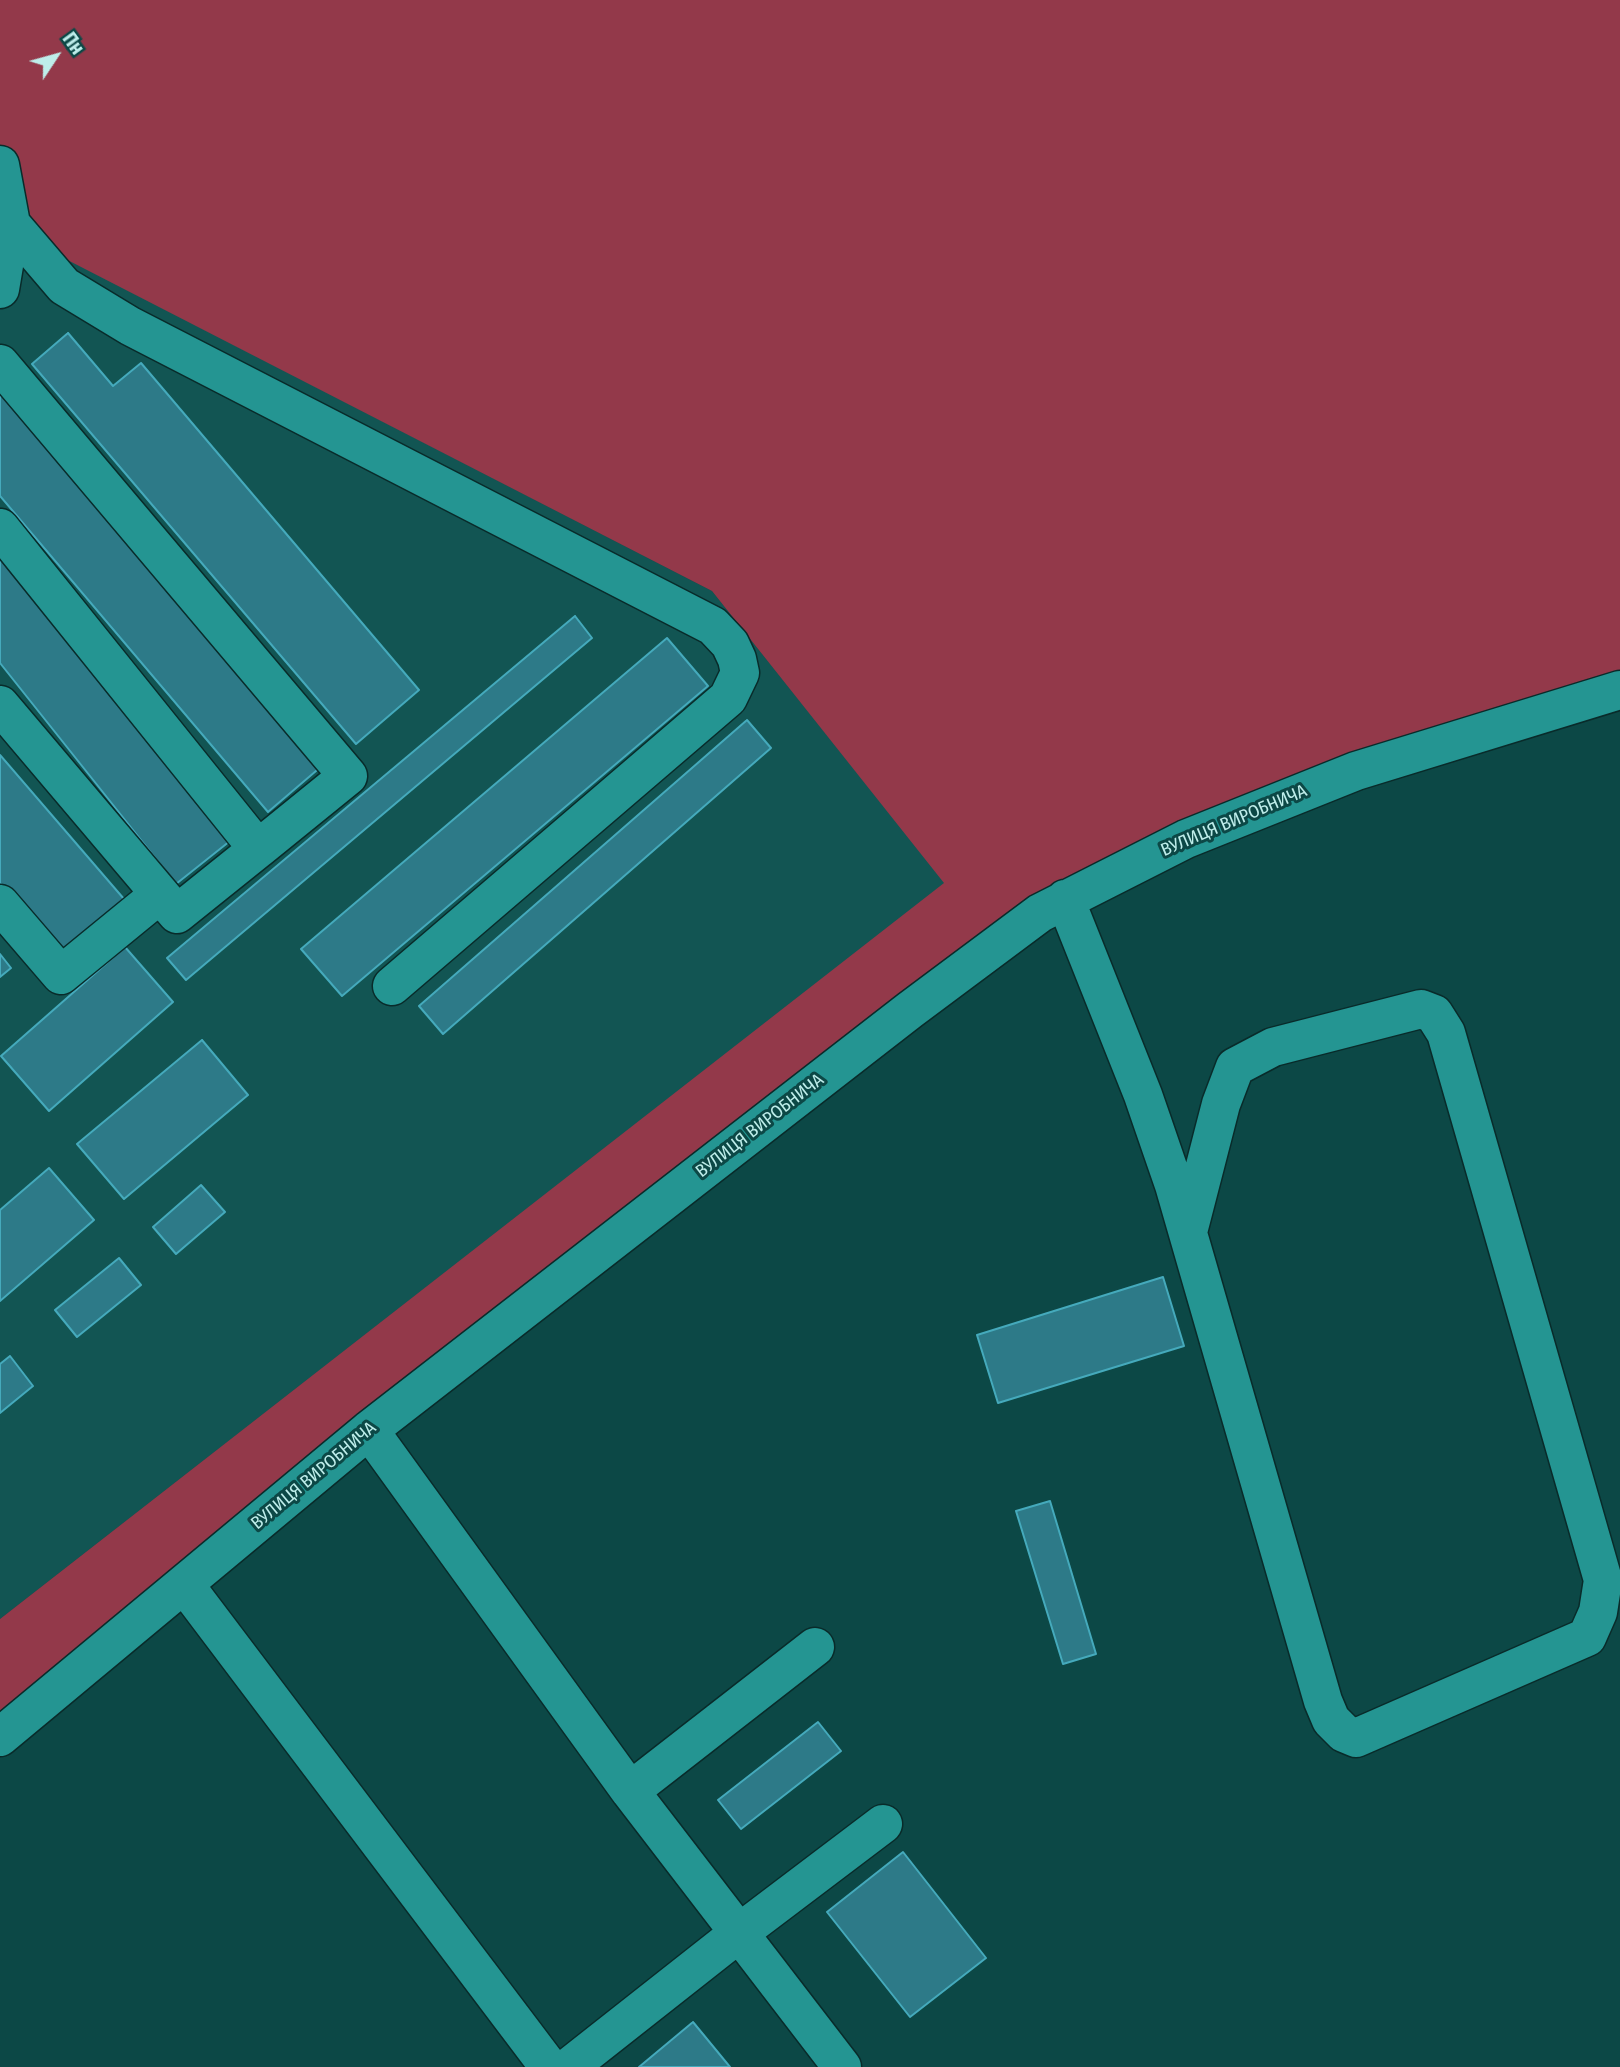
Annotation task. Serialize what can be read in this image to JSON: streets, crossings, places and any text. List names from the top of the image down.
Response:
{
  "streets": {
    "street": ["ВУЛИЦЯ ВИРОБНИЧА"]
  },
  "north": "top right"
}
